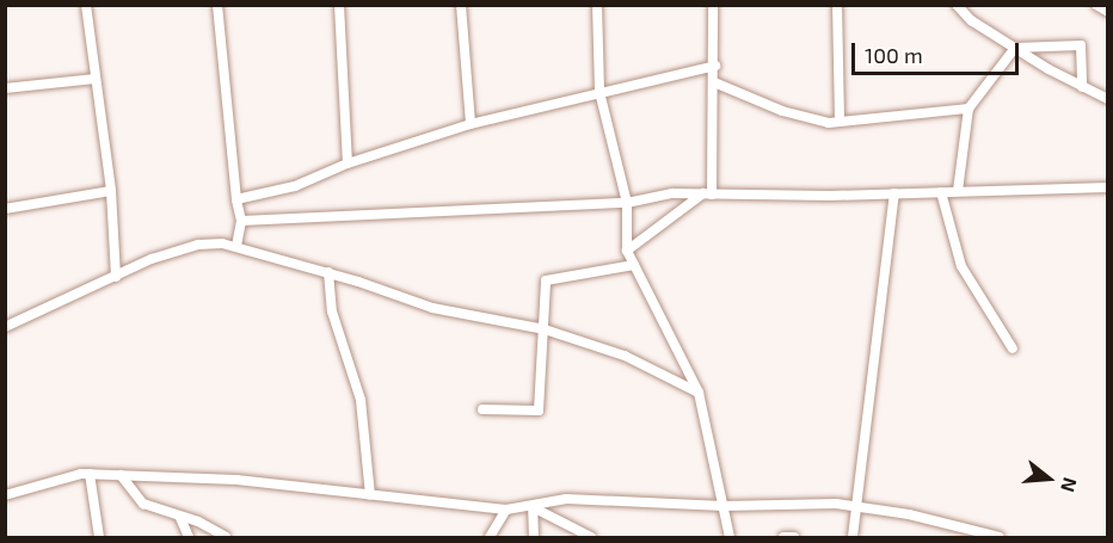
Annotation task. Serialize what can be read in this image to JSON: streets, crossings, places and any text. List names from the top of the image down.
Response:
{
  "scale_bar": "100 m",
  "north": "right"
}
